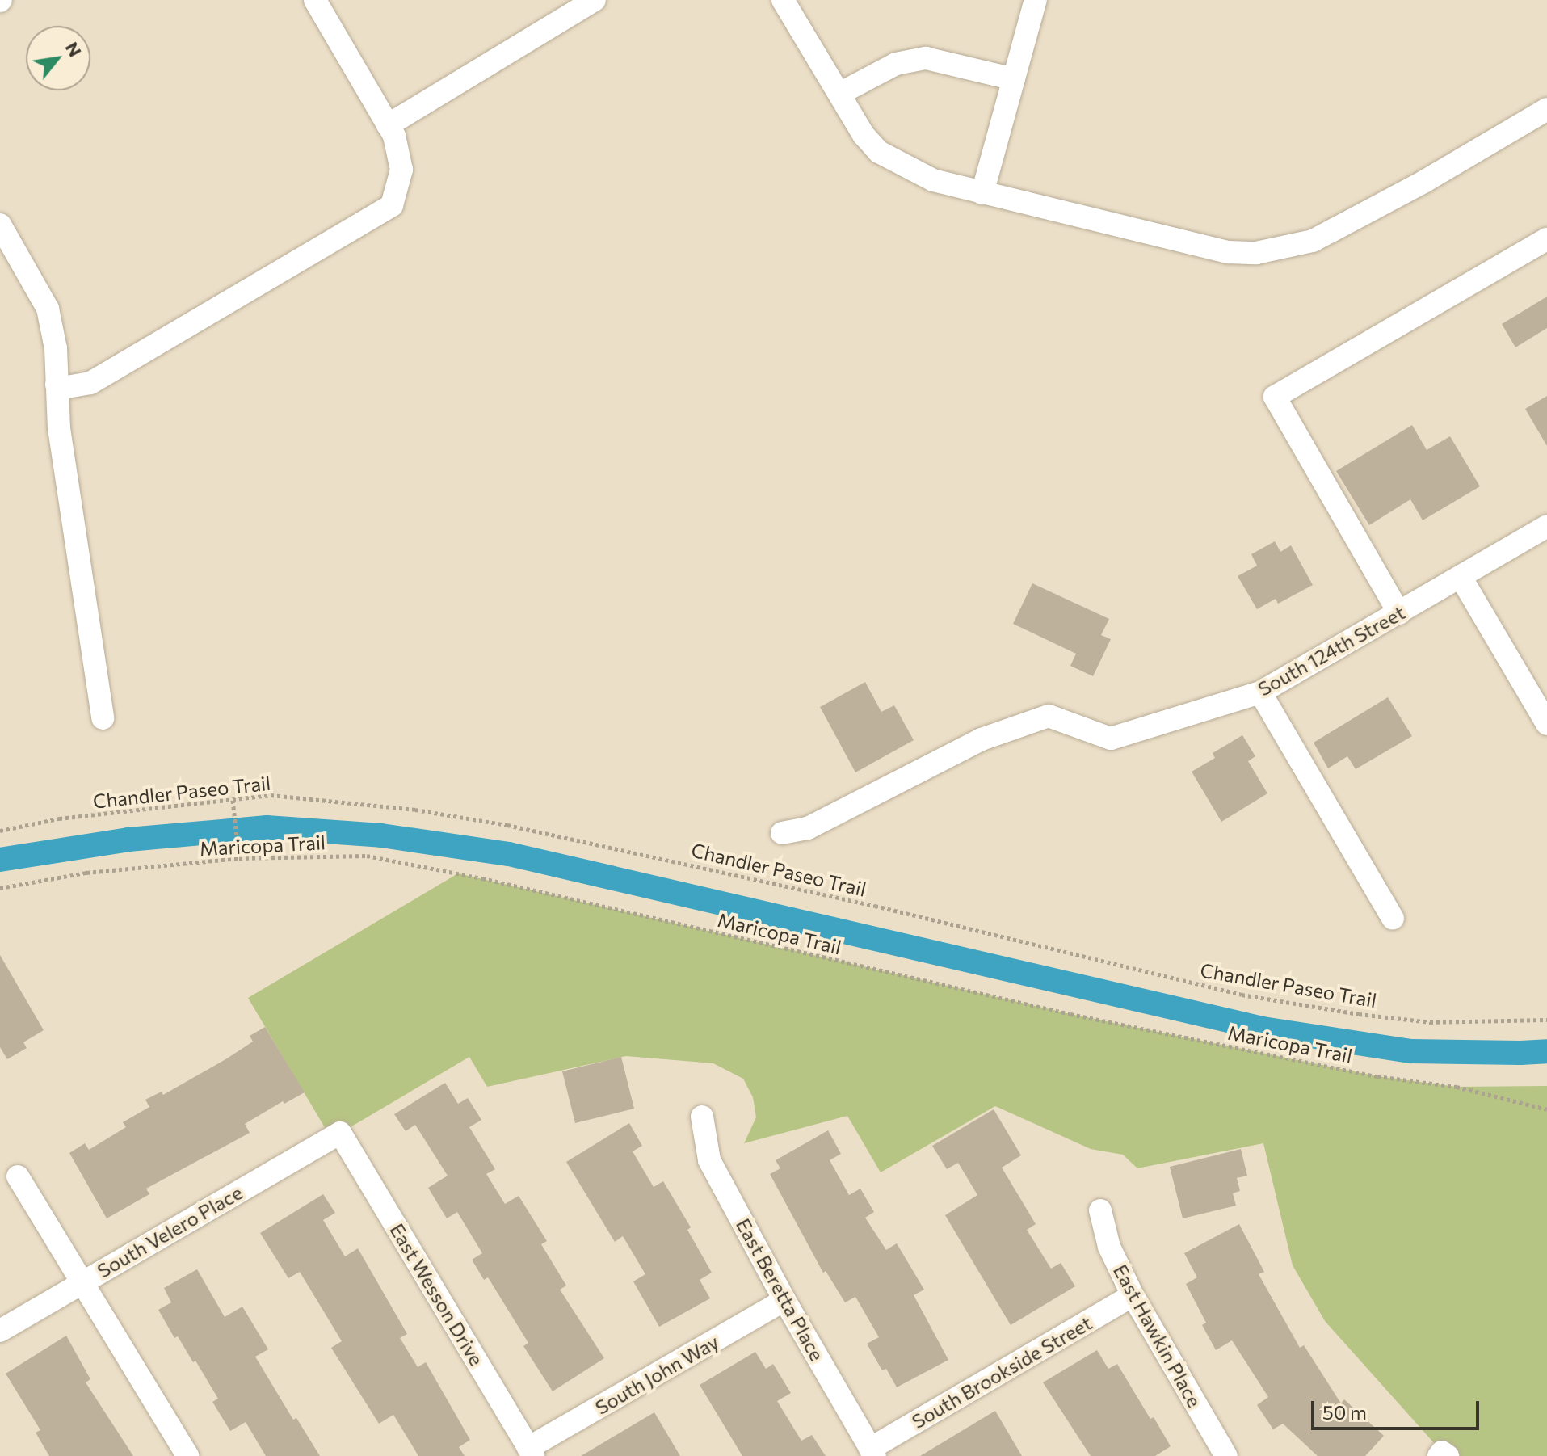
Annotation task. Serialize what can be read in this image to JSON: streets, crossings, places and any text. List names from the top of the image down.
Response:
{
  "streets": {
    "street": [
      "South 124th Street",
      "South Velero Place",
      "East Beretta Place",
      "East Wesson Drive",
      "East Hawkin Place",
      "South Brookside Street",
      "South John Way"
    ],
    "path": ["Chandler Paseo Trail", "Maricopa Trail"]
  },
  "crossings": [
    ["South Velero Place", "East Wesson Drive"],
    ["East Beretta Place", "South Brookside Street"],
    ["East Beretta Place", "South John Way"],
    ["East Wesson Drive", "South John Way"],
    ["East Hawkin Place", "South Brookside Street"]
  ],
  "scale_bar": "50 m",
  "north": "top right"
}
